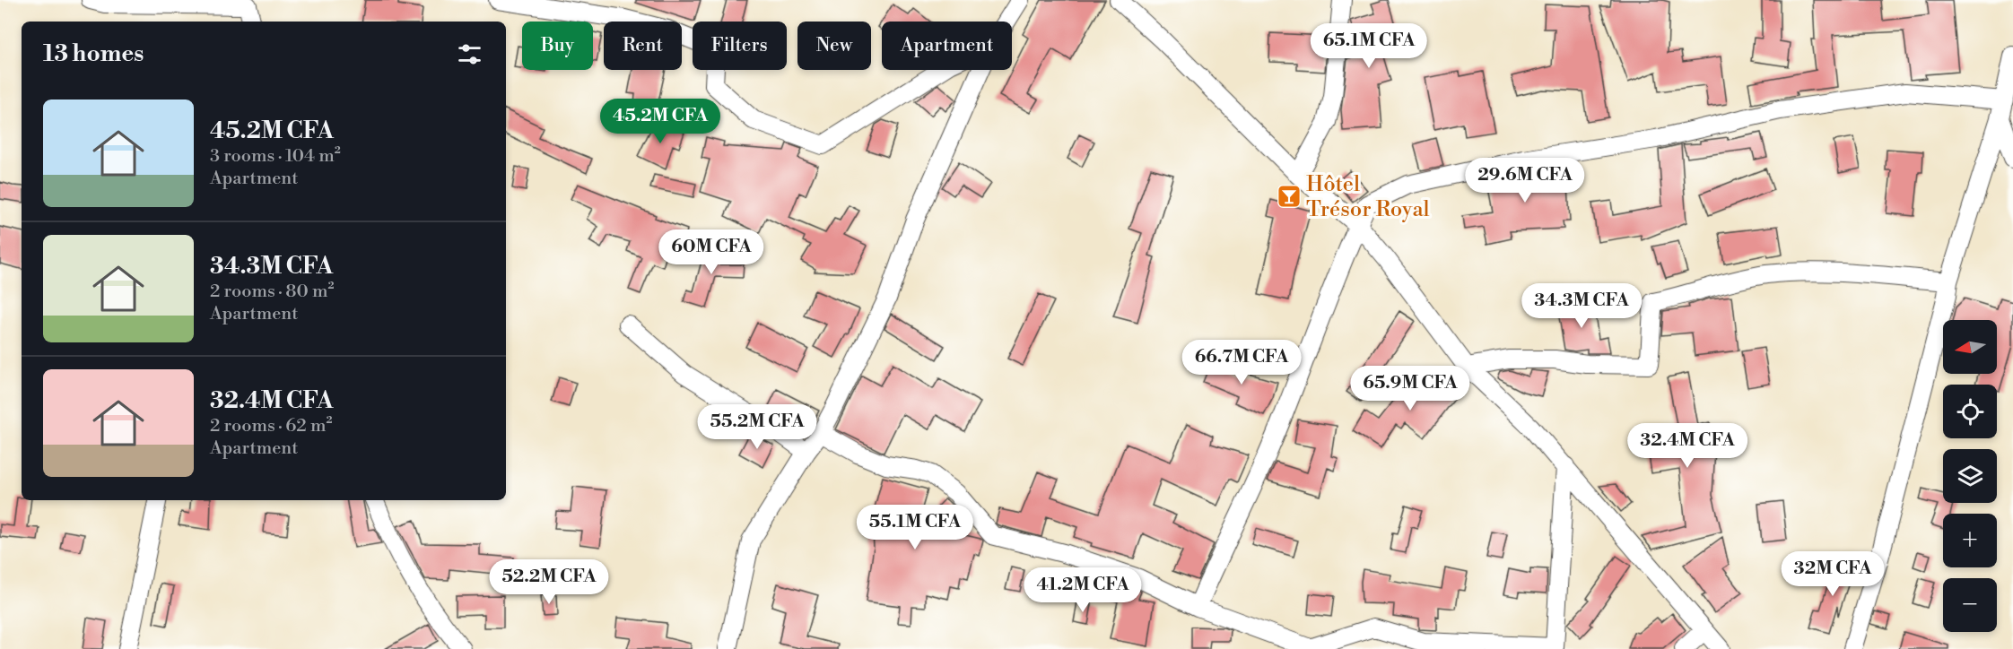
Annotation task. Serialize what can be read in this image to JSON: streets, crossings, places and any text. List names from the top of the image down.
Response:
{
  "places": {
    "bar": ["Hôtel Trésor Royal"]
  },
  "north": "left",
  "page": {
    "chip": [
      "Buy",
      "Rent",
      "Filters",
      "New",
      "Apartment"
    ],
    "heading": "13 homes",
    "price": [
      "65.1M CFA",
      "45.2M CFA",
      "29.6M CFA",
      "60M CFA",
      "34.3M CFA",
      "66.7M CFA",
      "65.9M CFA",
      "55.2M CFA",
      "32.4M CFA",
      "55.1M CFA",
      "32M CFA",
      "52.2M CFA",
      "41.2M CFA"
    ],
    "list": [
      {
        "name": "45.2M CFA",
        "note": "3 rooms · 104 m² · Apartment"
      },
      {
        "name": "34.3M CFA",
        "note": "2 rooms · 80 m² · Apartment"
      },
      {
        "name": "32.4M CFA",
        "note": "2 rooms · 62 m² · Apartment"
      }
    ],
    "map_buttons": ["+", "−"]
  }
}
